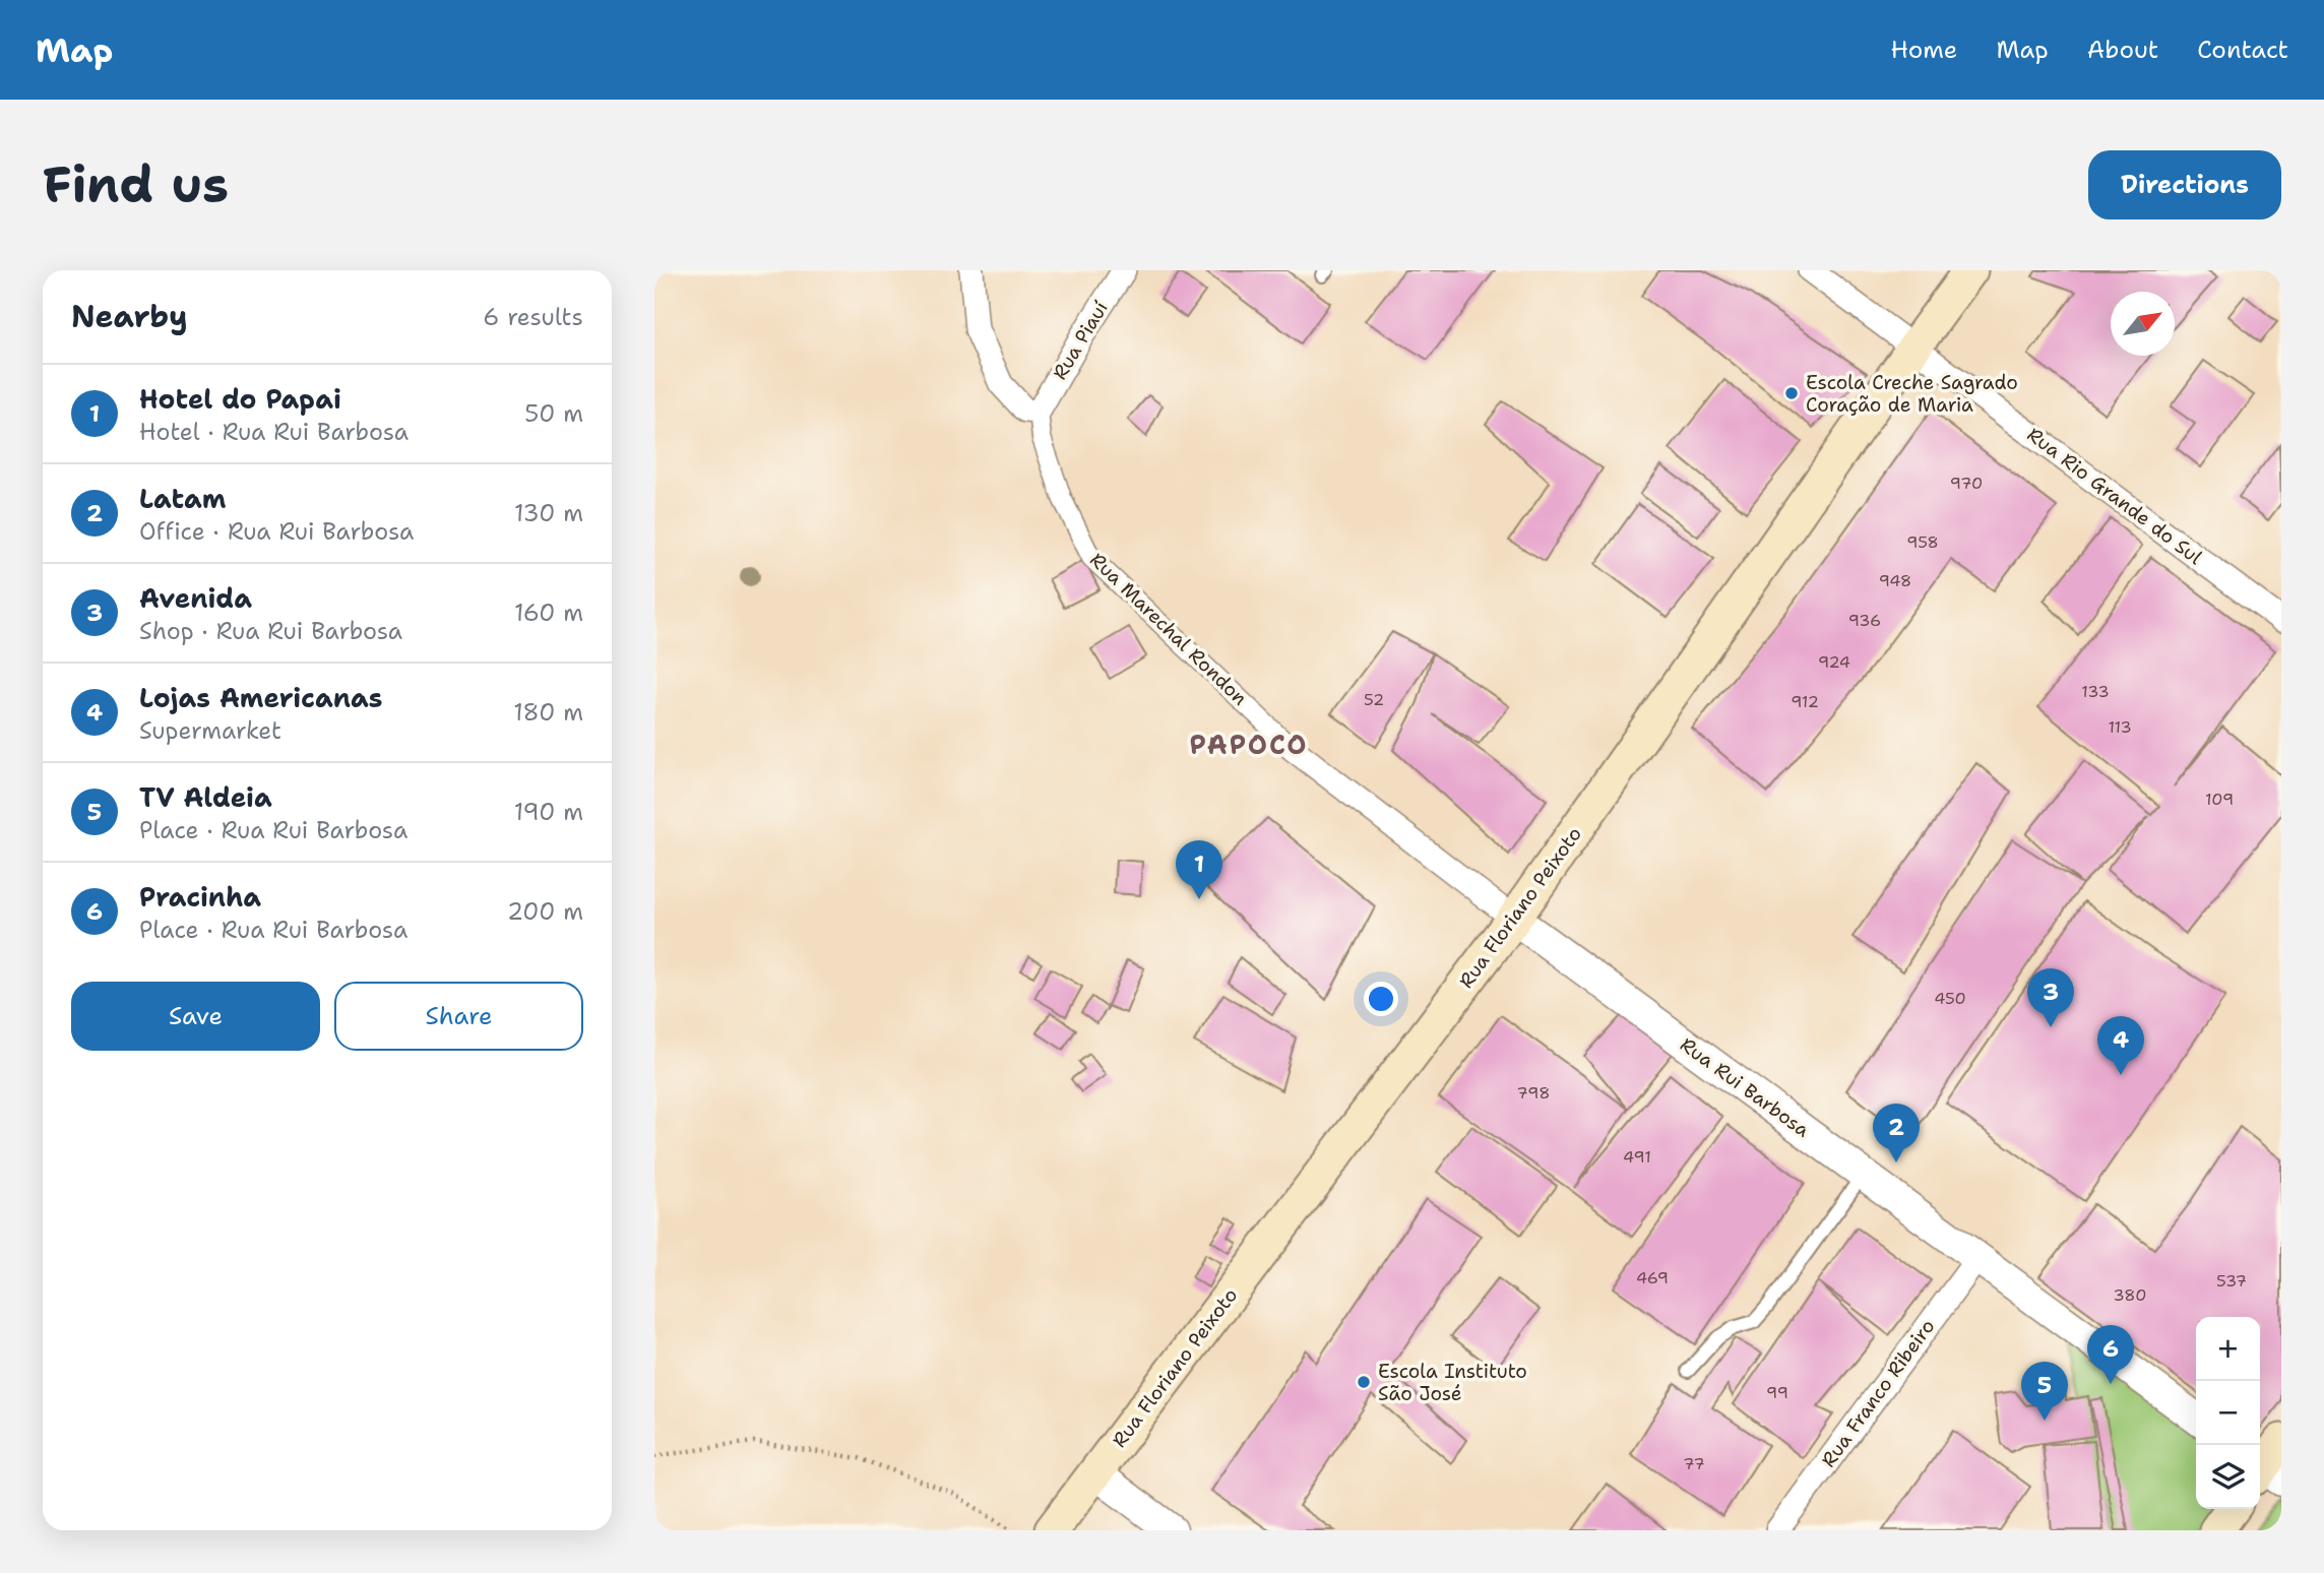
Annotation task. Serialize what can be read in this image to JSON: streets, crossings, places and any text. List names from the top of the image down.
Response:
{
  "streets": {
    "main road": ["Rua Floriano Peixoto"],
    "street": [
      "Rua Piauí",
      "Rua Rio Grande do Sul",
      "Rua Marechal Rondon",
      "Rua Rui Barbosa",
      "Rua Franco Ribeiro"
    ]
  },
  "crossings": [
    ["Rua Piauí", "Rua Marechal Rondon"],
    ["Rua Rio Grande do Sul", "Rua Floriano Peixoto"],
    ["Rua Marechal Rondon", "Rua Rui Barbosa"],
    ["Rua Floriano Peixoto", "Rua Rui Barbosa"],
    ["Rua Rui Barbosa", "Rua Franco Ribeiro"]
  ],
  "districts": ["PAPOCO"],
  "places": ["Escola Creche Sagrado Coração de Maria", "Escola Instituto São José"],
  "house_numbers": [
    "970",
    "958",
    "948",
    "936",
    "924",
    "133",
    "52",
    "912",
    "113",
    "109",
    "450",
    "798",
    "491",
    "469",
    "537",
    "380",
    "99",
    "77"
  ],
  "north": "top right",
  "page": {
    "header": "Map",
    "nav": [
      "Home",
      "Map",
      "About",
      "Contact"
    ],
    "buttons": [
      "Directions",
      ["Save", "Share"]
    ],
    "title": "Find us",
    "heading": ["Nearby", "6 results"],
    "list": [
      {
        "mark": "1",
        "name": "Hotel do Papai",
        "note": "Hotel · Rua Rui Barbosa",
        "value": "50 m"
      },
      {
        "mark": "2",
        "name": "Latam",
        "note": "Office · Rua Rui Barbosa",
        "value": "130 m"
      },
      {
        "mark": "3",
        "name": "Avenida",
        "note": "Shop · Rua Rui Barbosa",
        "value": "160 m"
      },
      {
        "mark": "4",
        "name": "Lojas Americanas",
        "note": "Supermarket",
        "value": "180 m"
      },
      {
        "mark": "5",
        "name": "TV Aldeia",
        "note": "Place · Rua Rui Barbosa",
        "value": "190 m"
      },
      {
        "mark": "6",
        "name": "Pracinha",
        "note": "Place · Rua Rui Barbosa",
        "value": "200 m"
      }
    ],
    "pins": [
      "1",
      "3",
      "4",
      "2",
      "6",
      "5"
    ],
    "map_buttons": ["+", "−"]
  }
}
